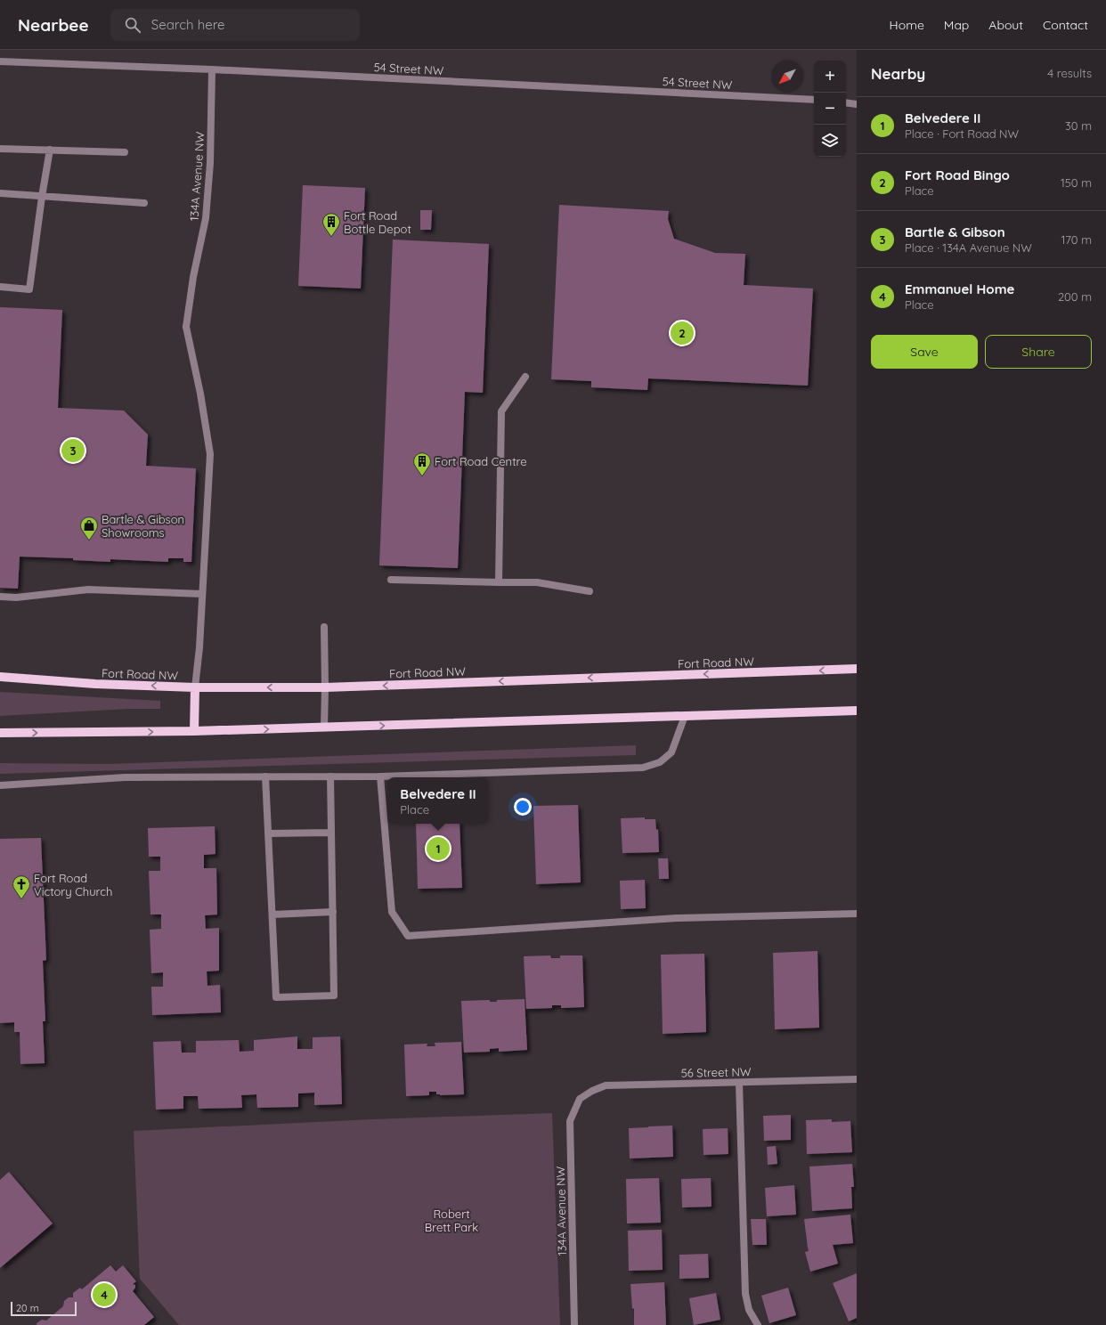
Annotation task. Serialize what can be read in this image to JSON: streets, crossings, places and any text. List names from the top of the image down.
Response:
{
  "streets": {
    "main road": ["Fort Road NW"],
    "street": ["54 Street NW", "134A Avenue NW", "56 Street NW"]
  },
  "crossings": [
    ["54 Street NW", "134A Avenue NW"],
    ["134A Avenue NW", "56 Street NW"]
  ],
  "parks": ["Robert Brett Park"],
  "places": {
    "building": ["Fort Road Bottle Depot", "Fort Road Centre"],
    "shop": ["Bartle & Gibson Showrooms"],
    "church": ["Fort Road Victory Church"]
  },
  "scale_bar": "20 m",
  "north": "bottom left",
  "page": {
    "header": "Nearbee",
    "search": "Search here",
    "nav": [
      "Home",
      "Map",
      "About",
      "Contact"
    ],
    "heading": ["Nearby", "4 results"],
    "map_buttons": ["+", "−"],
    "list": [
      {
        "mark": "1",
        "name": "Belvedere II",
        "note": "Place · Fort Road NW",
        "value": "30 m"
      },
      {
        "mark": "2",
        "name": "Fort Road Bingo",
        "note": "Place",
        "value": "150 m"
      },
      {
        "mark": "3",
        "name": "Bartle & Gibson",
        "note": "Place · 134A Avenue NW",
        "value": "170 m"
      },
      {
        "mark": "4",
        "name": "Emmanuel Home",
        "note": "Place",
        "value": "200 m"
      }
    ],
    "pins": [
      "2",
      "3",
      "1",
      "4"
    ],
    "buttons": ["Save", "Share"],
    "popup": ["Belvedere II", "Place"],
    "scale": "20 m"
  }
}
